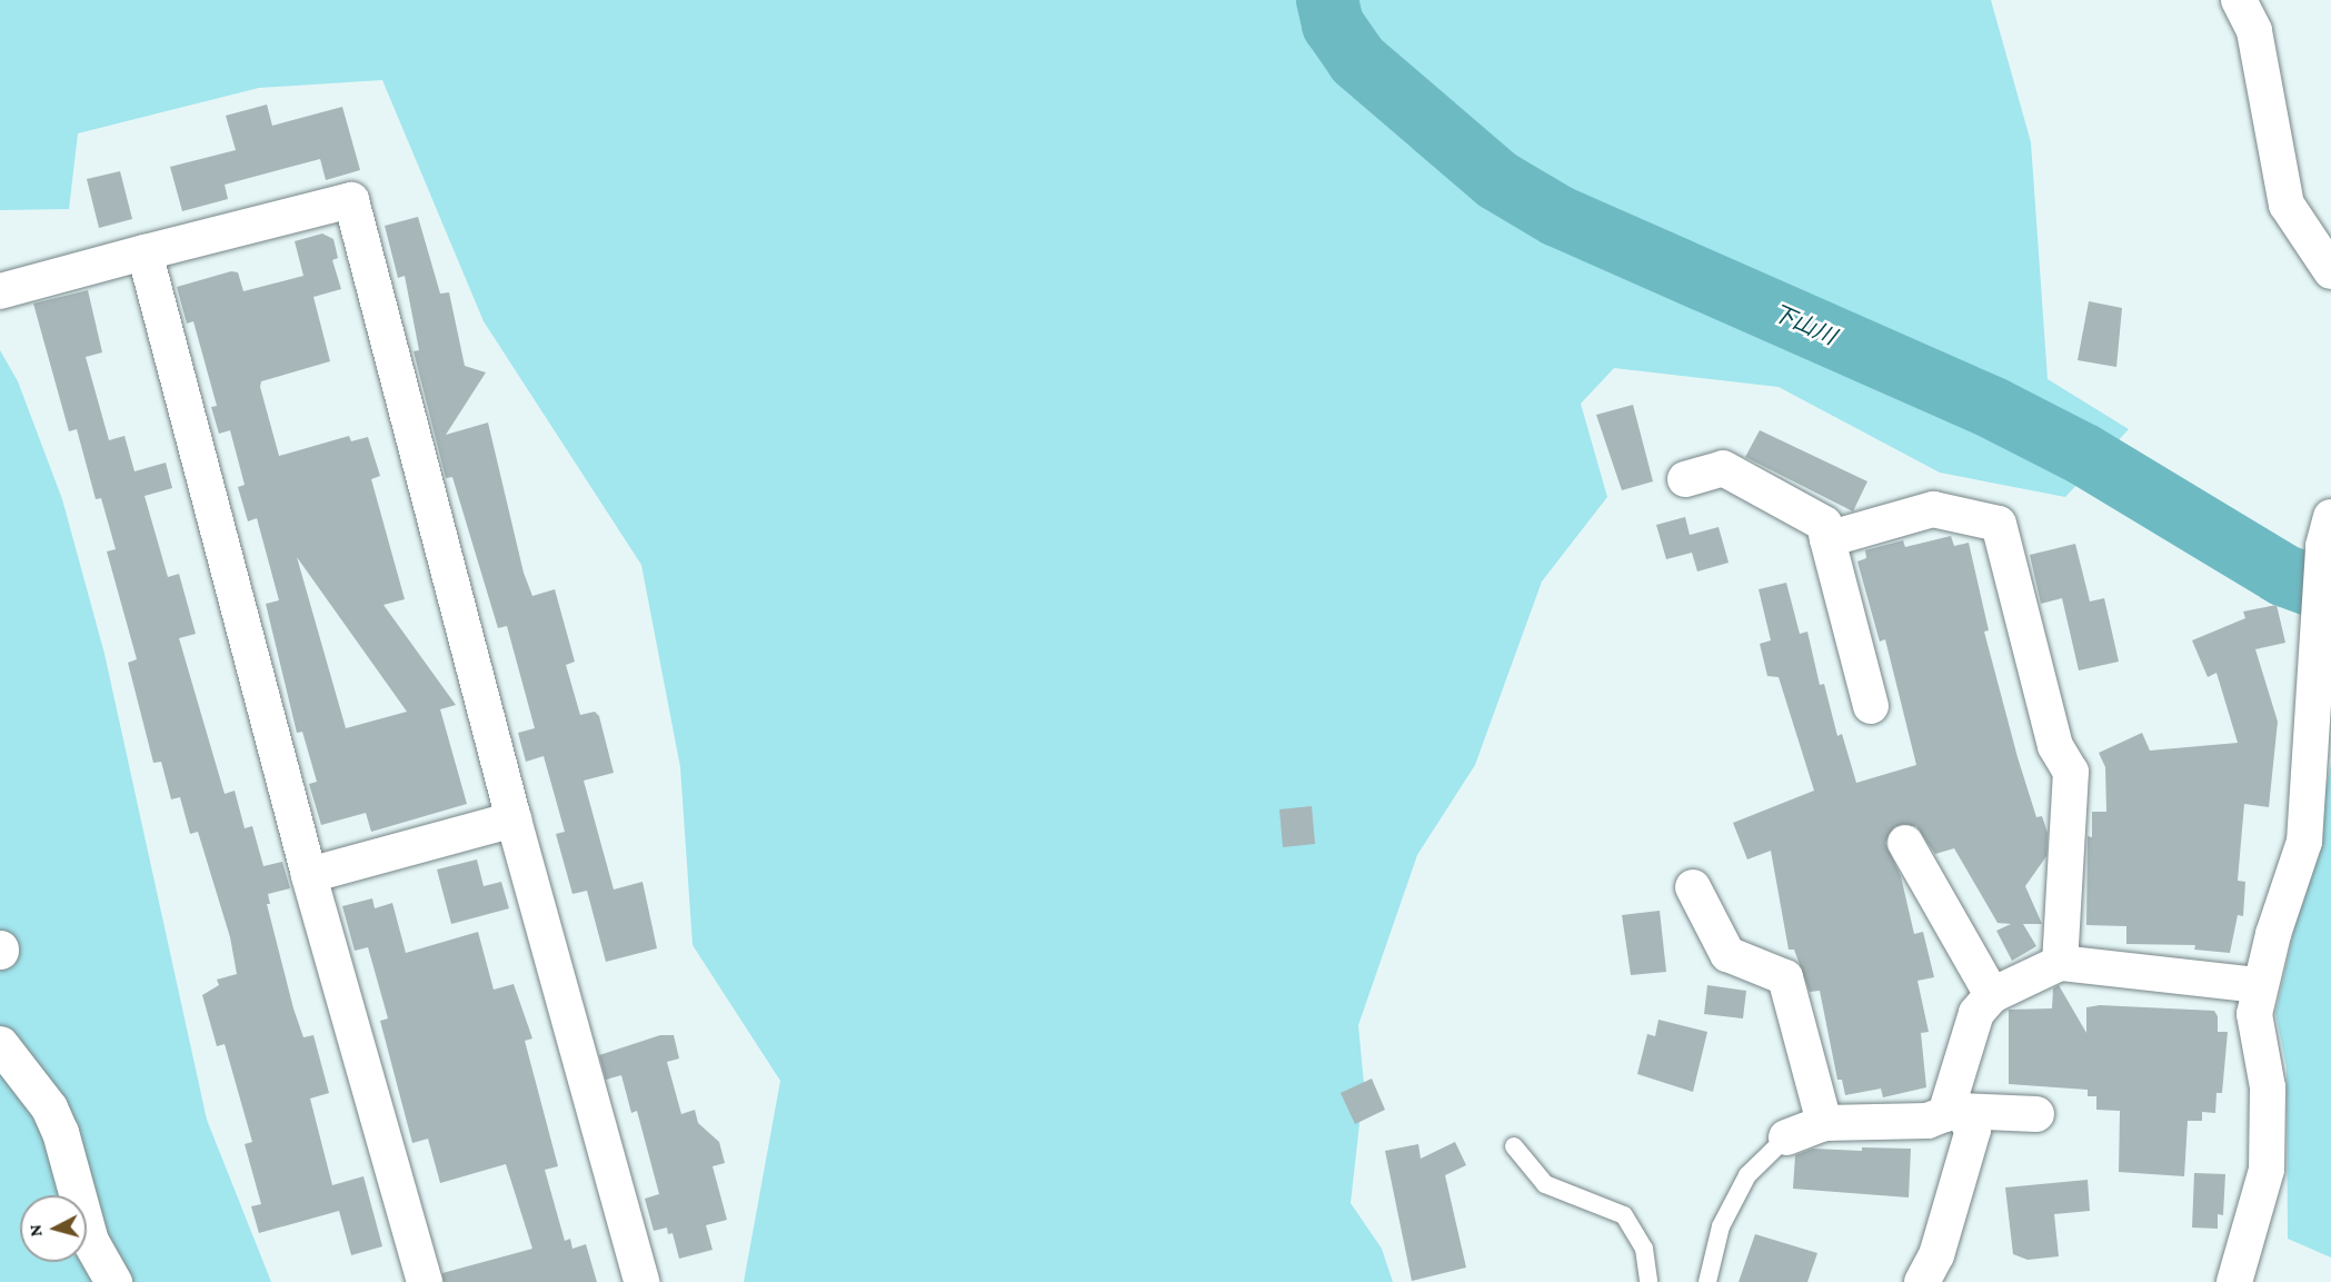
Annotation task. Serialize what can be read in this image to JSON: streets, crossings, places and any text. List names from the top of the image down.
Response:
{
  "water": ["下山川"],
  "north": "left"
}
